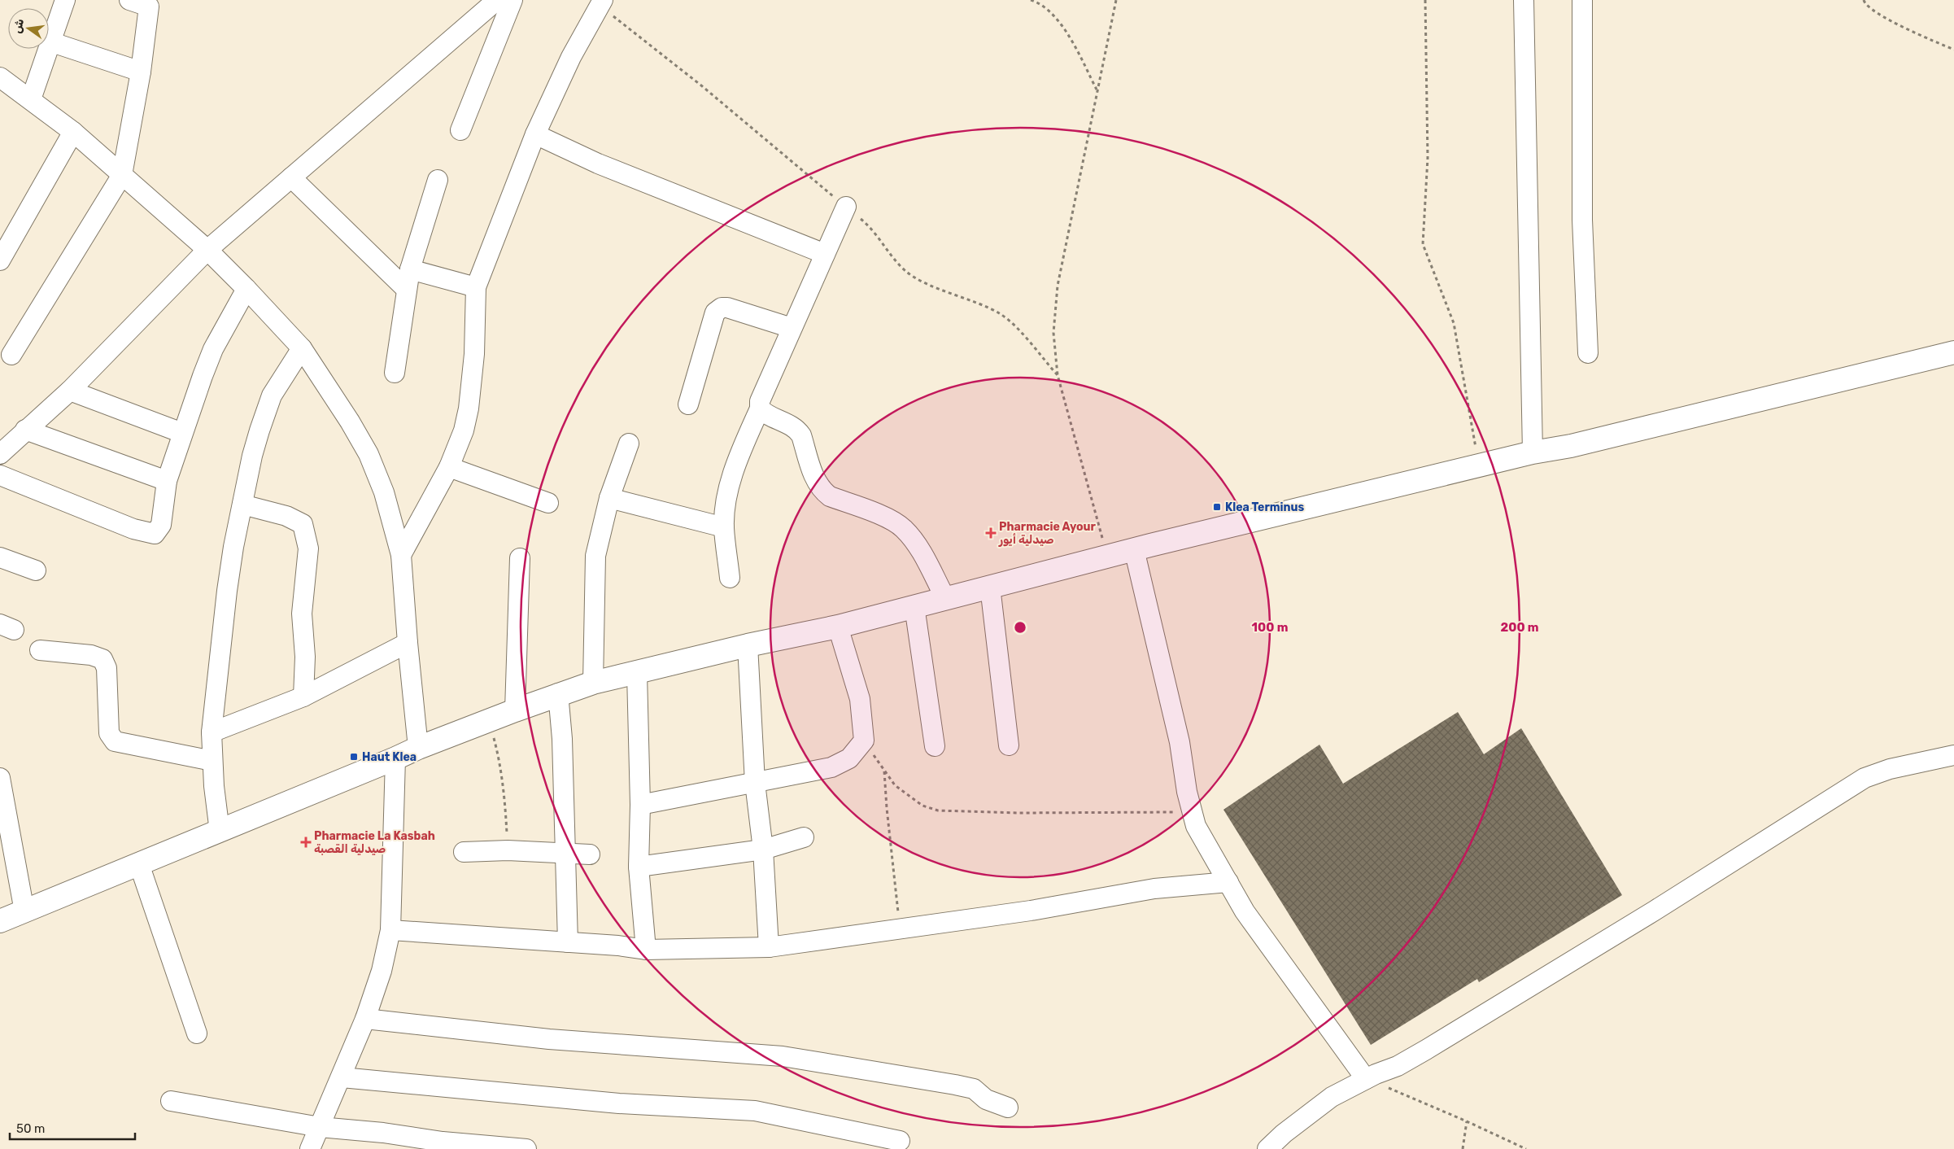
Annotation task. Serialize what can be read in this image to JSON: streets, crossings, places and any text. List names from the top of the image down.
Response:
{
  "places": {
    "transit": ["Klea Terminus", "Haut Klea"],
    "health": ["Pharmacie Ayour صيدلية أيور", "Pharmacie La Kasbah صيدلية القصبة"]
  },
  "scale_bar": "50 m",
  "north": "left",
  "rings": ["100 m", "200 m"]
}
